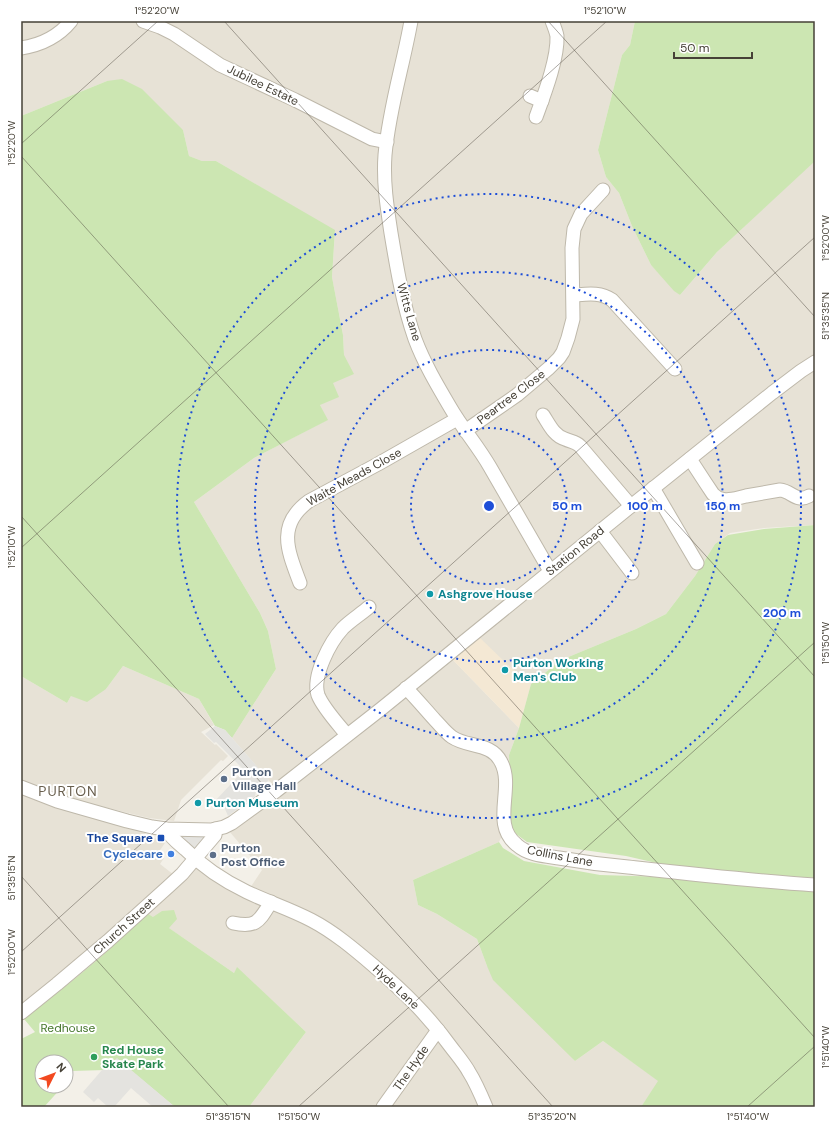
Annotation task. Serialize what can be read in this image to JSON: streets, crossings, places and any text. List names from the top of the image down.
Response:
{
  "streets": {
    "street": [
      "Jubilee Estate",
      "Witts Lane",
      "Peartree Close",
      "Waite Meads Close",
      "Station Road",
      "Collins Lane",
      "Church Street",
      "Hyde Lane",
      "The Hyde"
    ]
  },
  "crossings": [
    ["Jubilee Estate", "Witts Lane"],
    ["Witts Lane", "Peartree Close"],
    ["Witts Lane", "Waite Meads Close"],
    ["Witts Lane", "Station Road"],
    ["Station Road", "Collins Lane"],
    ["Station Road", "Church Street"],
    ["Church Street", "Hyde Lane"],
    ["Hyde Lane", "The Hyde"]
  ],
  "districts": ["PURTON"],
  "parks": ["Redhouse"],
  "places": {
    "other": [
      "Ashgrove House",
      "Purton Working Men's Club",
      "Purton Village Hall",
      "Purton Museum",
      "Cyclecare",
      "Purton Post Office",
      "Red House Skate Park"
    ],
    "transit": ["The Square"]
  },
  "scale_bar": "50 m",
  "north": "top right",
  "coordinates": [
    "1°52'20\"W",
    "1°52'10\"W",
    "1°52'00\"W",
    "51°35'35\"N",
    "1°51'50\"W",
    "51°35'15\"N",
    "1°51'40\"W",
    "51°35'20\"N"
  ],
  "rings": [
    "50 m",
    "100 m",
    "150 m",
    "200 m"
  ]
}
